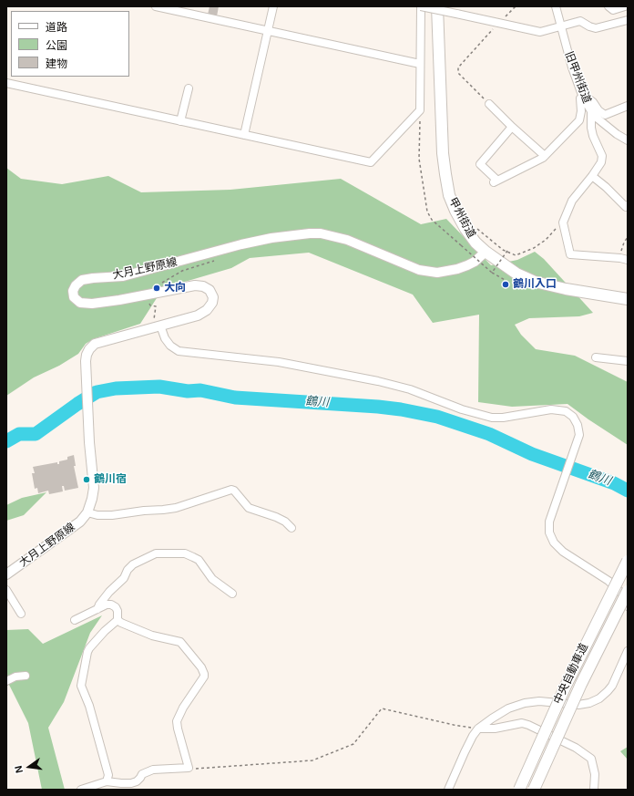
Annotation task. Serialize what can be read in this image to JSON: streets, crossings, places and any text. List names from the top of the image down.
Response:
{
  "streets": {
    "highway": ["甲州街道", "中央自動車道"],
    "main road": ["大月上野原線"],
    "street": ["旧甲州街道"]
  },
  "crossings": [
    ["甲州街道", "大月上野原線"]
  ],
  "water": ["鶴川"],
  "places": ["鶴川入口", "大向", "鶴川宿"],
  "legend": ["道路", "公園", "建物"],
  "north": "left"
}
